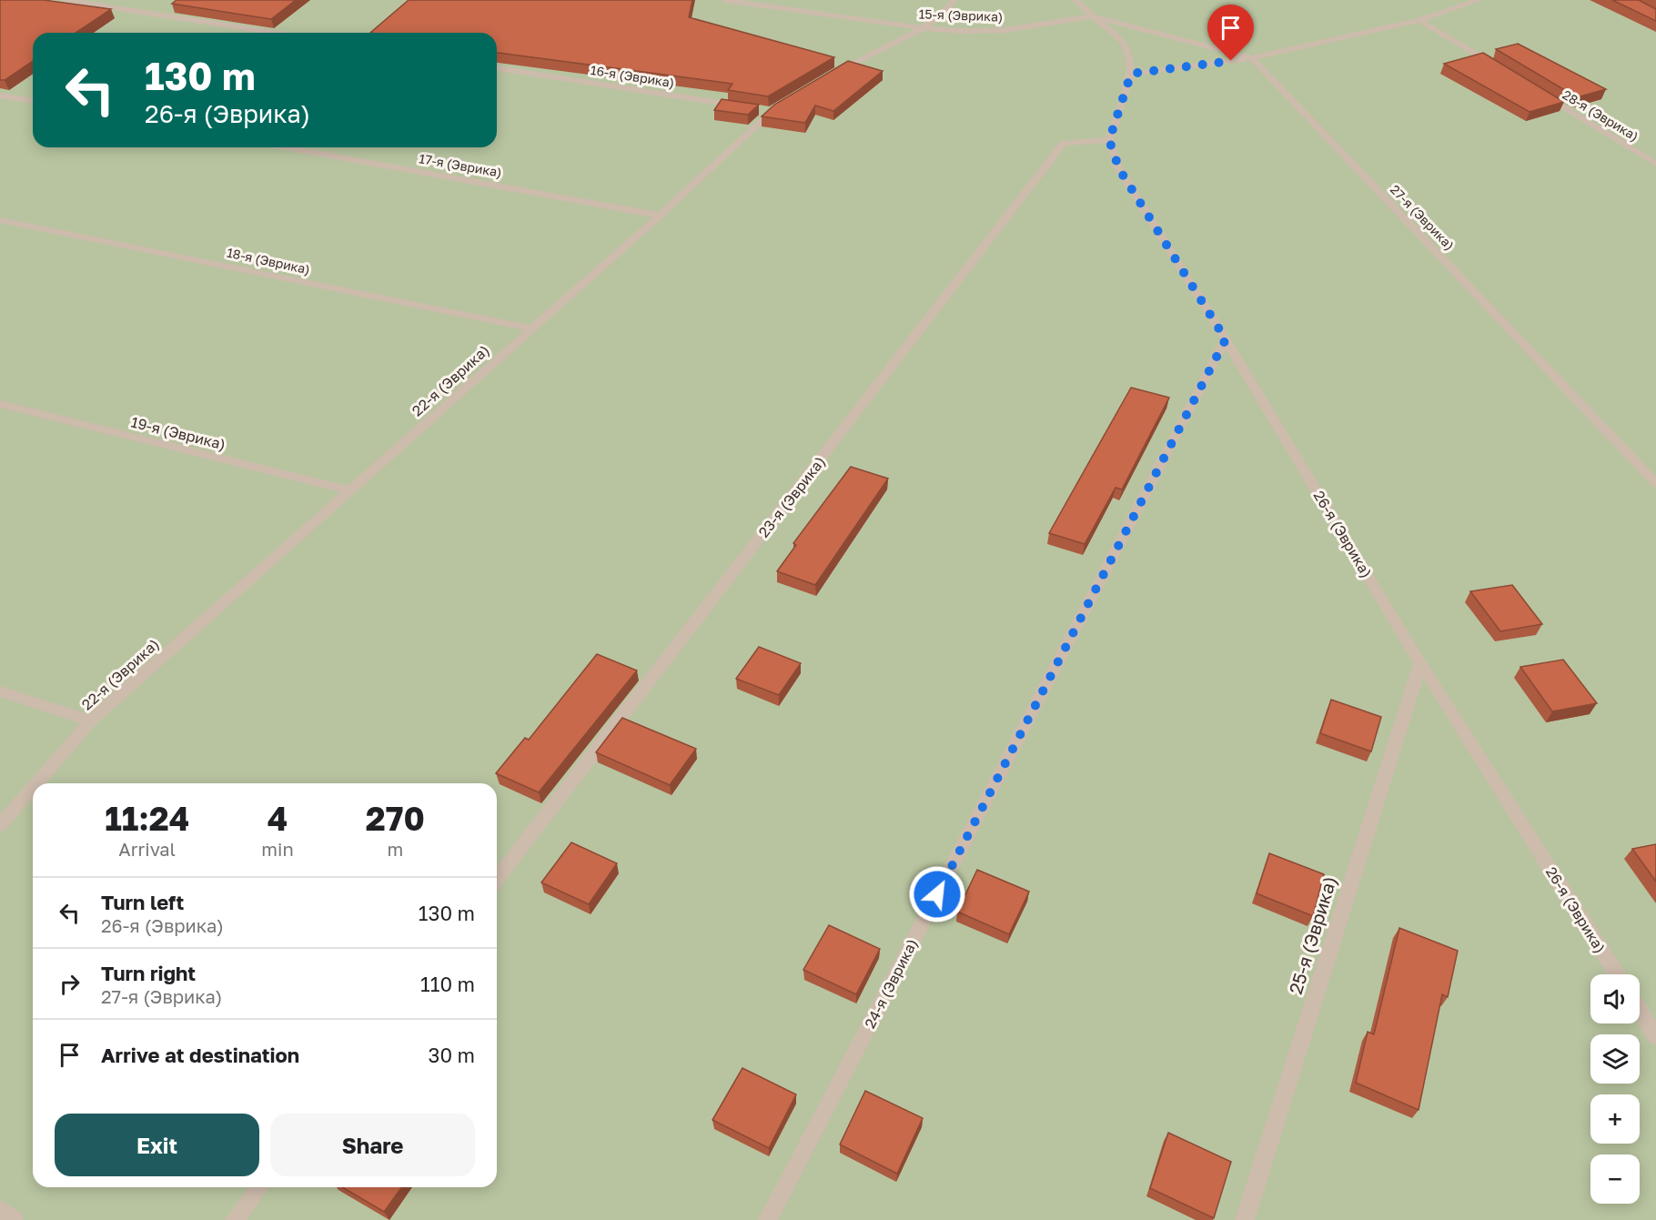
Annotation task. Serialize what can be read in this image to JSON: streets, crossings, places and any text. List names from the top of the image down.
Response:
{
  "streets": {
    "lane": [
      "15-я (Эврика)",
      "16-я (Эврика)",
      "28-я (Эврика)",
      "17-я (Эврика)",
      "27-я (Эврика)",
      "18-я (Эврика)",
      "22-я (Эврика)",
      "19-я (Эврика)",
      "23-я (Эврика)",
      "26-я (Эврика)",
      "25-я (Эврика)",
      "24-я (Эврика)"
    ]
  },
  "crossings": [
    ["17-я (Эврика)", "22-я (Эврика)"],
    ["18-я (Эврика)", "22-я (Эврика)"],
    ["22-я (Эврика)", "19-я (Эврика)"],
    ["23-я (Эврика)", "26-я (Эврика)"],
    ["26-я (Эврика)", "25-я (Эврика)"],
    ["26-я (Эврика)", "24-я (Эврика)"]
  ],
  "page": {
    "turn": ["130 m", "26-я (Эврика)"],
    "eta": [
      "11:24",
      "Arrival",
      "4",
      "min",
      "270",
      "m"
    ],
    "list": [
      {
        "name": "Turn left",
        "note": "26-я (Эврика)",
        "value": "130 m"
      },
      {
        "name": "Turn right",
        "note": "27-я (Эврика)",
        "value": "110 m"
      },
      {
        "name": "Arrive at destination",
        "value": "30 m"
      }
    ],
    "map_buttons": ["+", "−"],
    "buttons": ["Exit", "Share"]
  }
}
